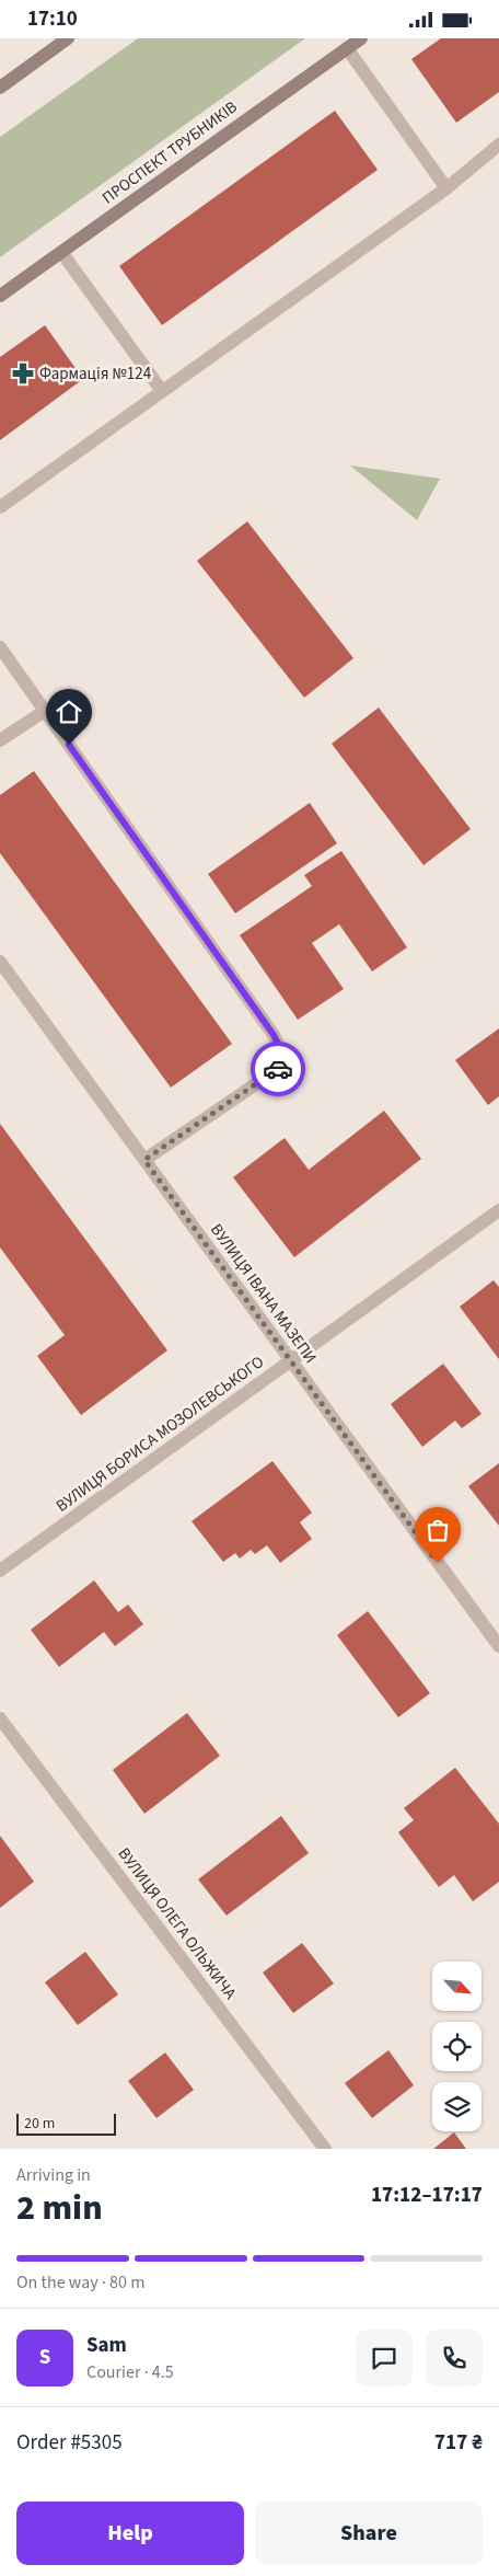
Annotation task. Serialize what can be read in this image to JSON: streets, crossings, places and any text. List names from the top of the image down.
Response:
{
  "streets": {
    "main road": ["ПРОСПЕКТ ТРУБНИКІВ"],
    "street": ["ВУЛИЦЯ ІВАНА МАЗЕПИ", "ВУЛИЦЯ БОРИСА МОЗОЛЕВСЬКОГО", "ВУЛИЦЯ ОЛЕГА ОЛЬЖИЧА"]
  },
  "crossings": [
    ["ВУЛИЦЯ ІВАНА МАЗЕПИ", "ВУЛИЦЯ БОРИСА МОЗОЛЕВСЬКОГО"]
  ],
  "places": {
    "pharmacy": ["Фармація №124"]
  },
  "scale_bar": "20 m",
  "north": "bottom right",
  "page": {
    "status": "17:10",
    "scale": "20 m",
    "heading": ["2 min", "Arriving in", "17:12–17:17"],
    "panel": [
      "Sam",
      "Courier · 4.5",
      "Order #5305",
      "717 ₴"
    ],
    "bar": "On the way · 80 m",
    "round": "S",
    "buttons": ["Help", "Share"]
  }
}
